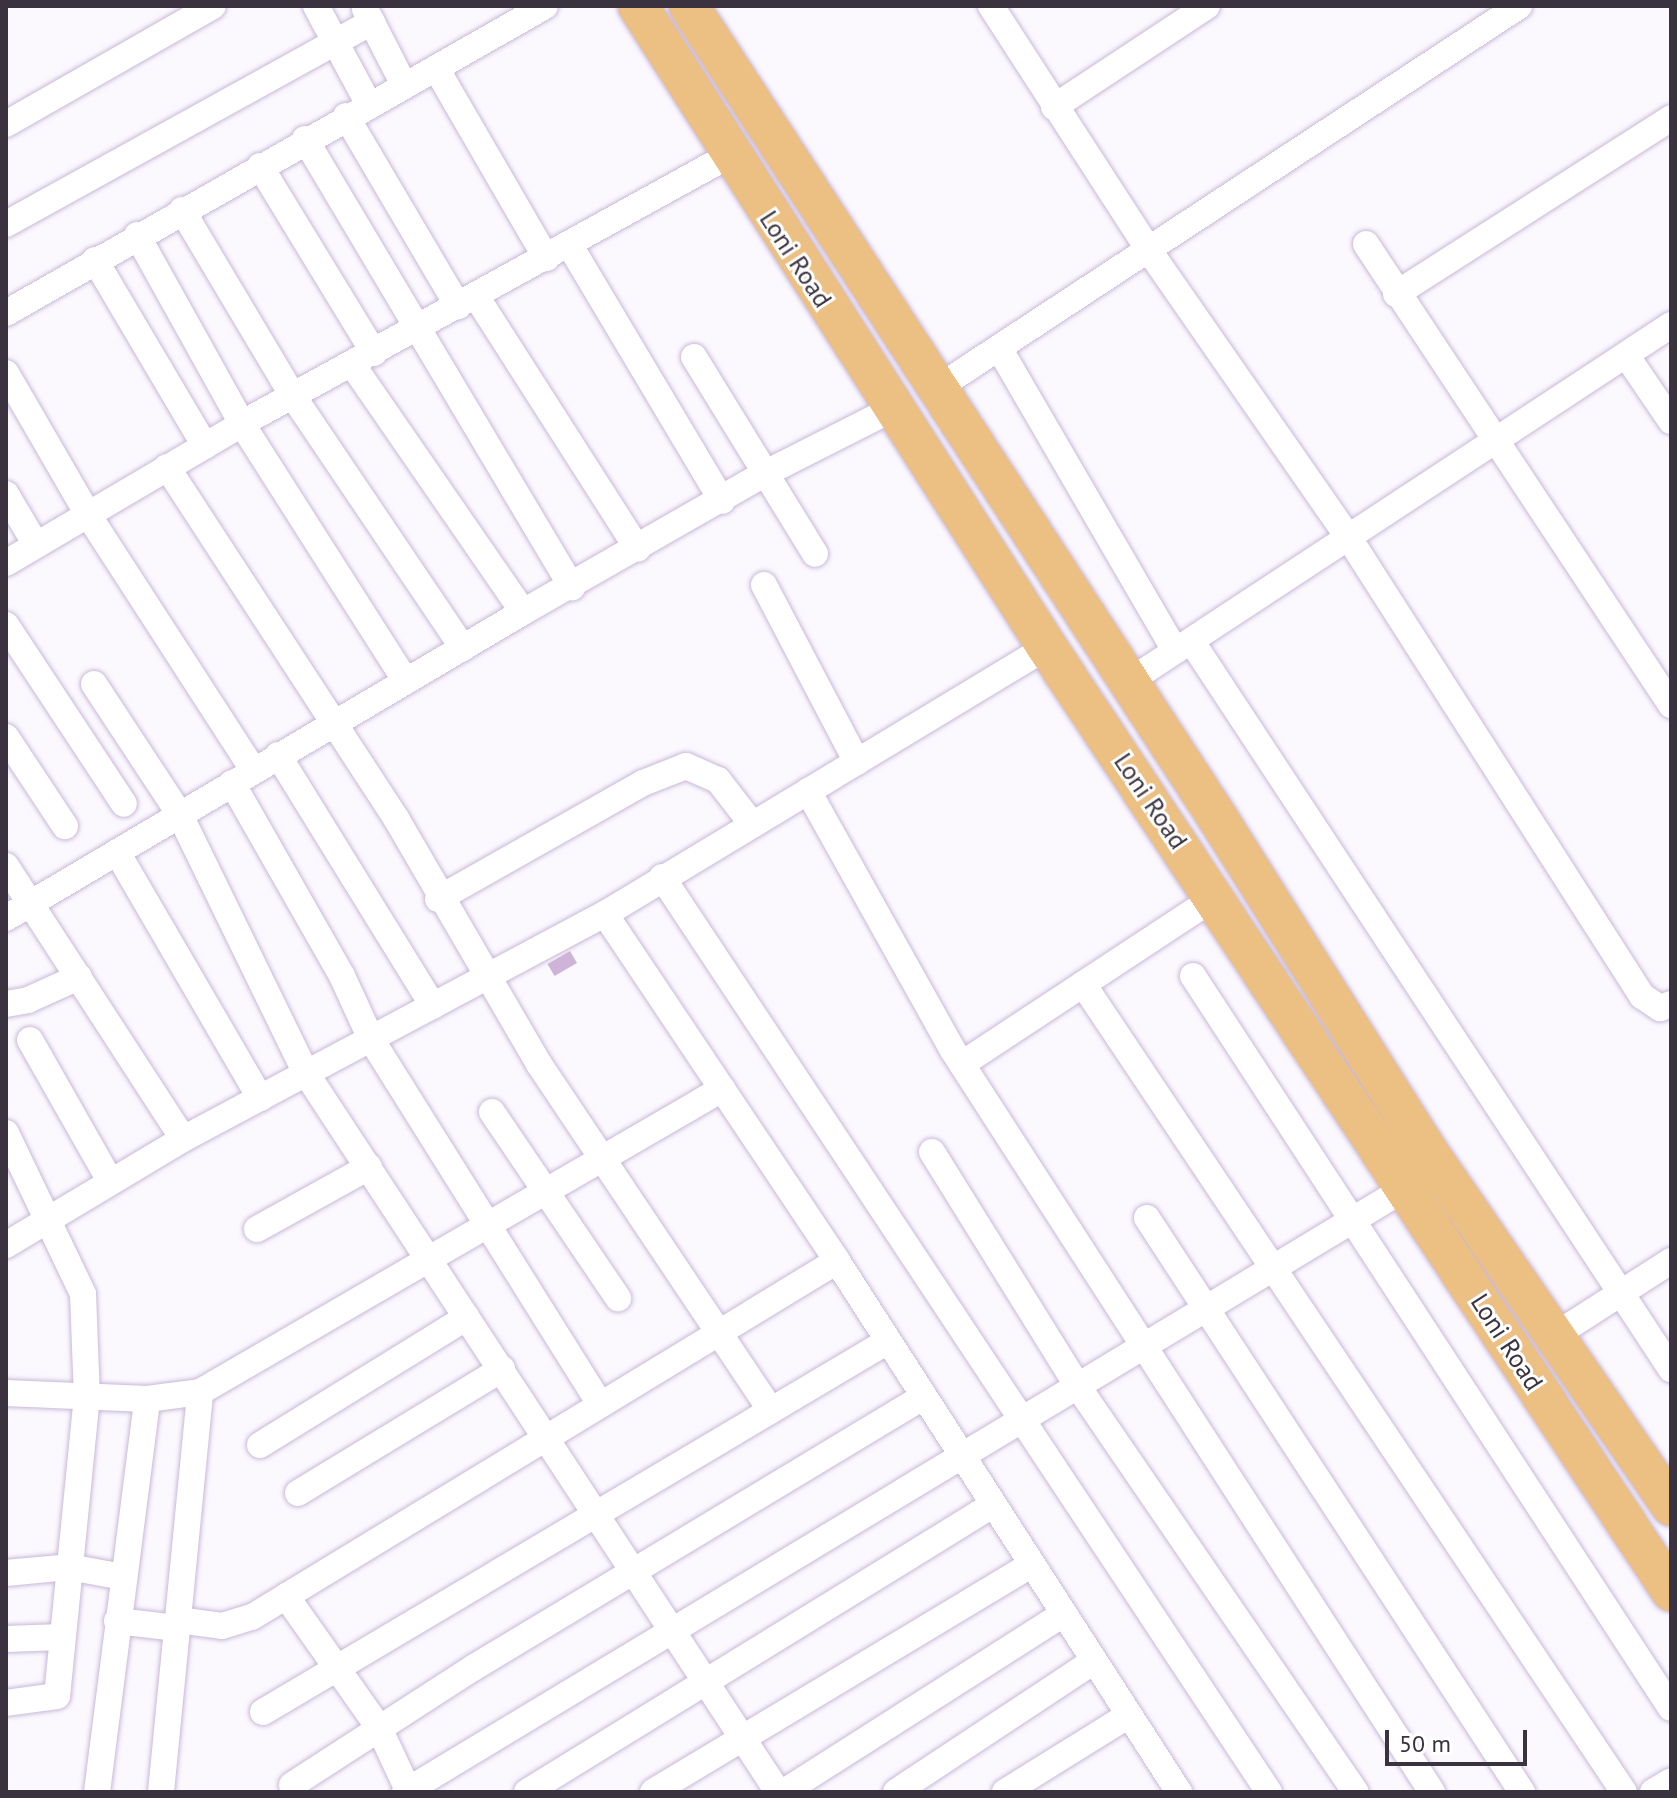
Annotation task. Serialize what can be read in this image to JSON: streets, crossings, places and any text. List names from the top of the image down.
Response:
{
  "streets": {
    "highway": ["Loni Road"]
  },
  "scale_bar": "50 m"
}
